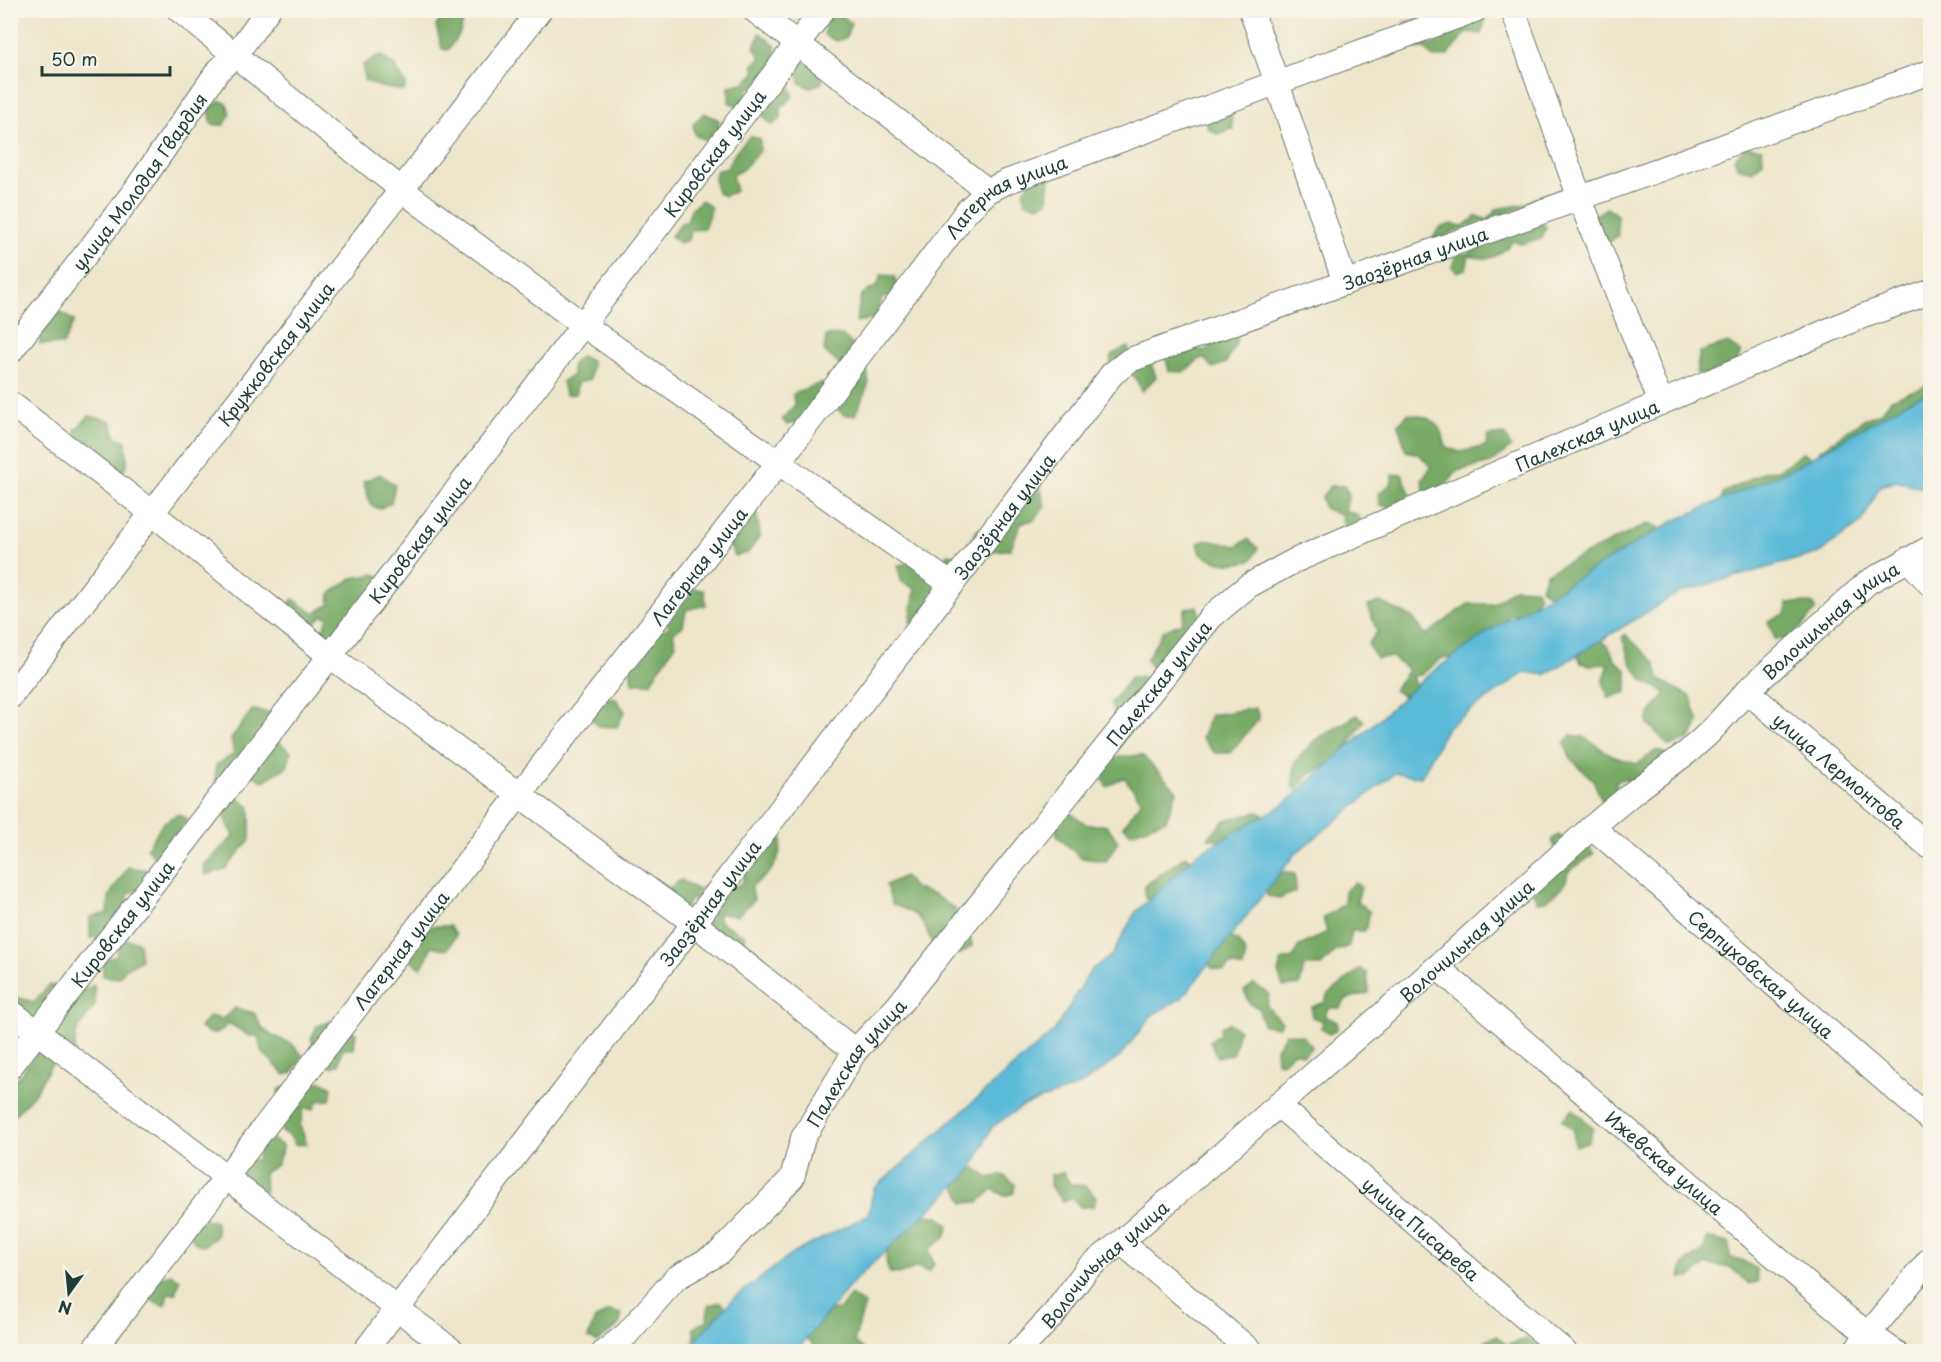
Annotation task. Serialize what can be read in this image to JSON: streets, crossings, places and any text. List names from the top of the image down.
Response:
{
  "streets": {
    "street": [
      "Кировская улица",
      "улица Молодая Гвардия",
      "Лагерная улица",
      "Заозёрная улица",
      "Кружковская улица",
      "Палехская улица",
      "Волочильная улица",
      "улица Лермонтова",
      "Серпуховская улица",
      "Ижевская улица",
      "улица Писарева"
    ]
  },
  "crossings": [
    ["Волочильная улица", "улица Лермонтова"],
    ["Волочильная улица", "Серпуховская улица"],
    ["Волочильная улица", "Ижевская улица"],
    ["Волочильная улица", "улица Писарева"]
  ],
  "scale_bar": "50 m",
  "north": "bottom"
}
